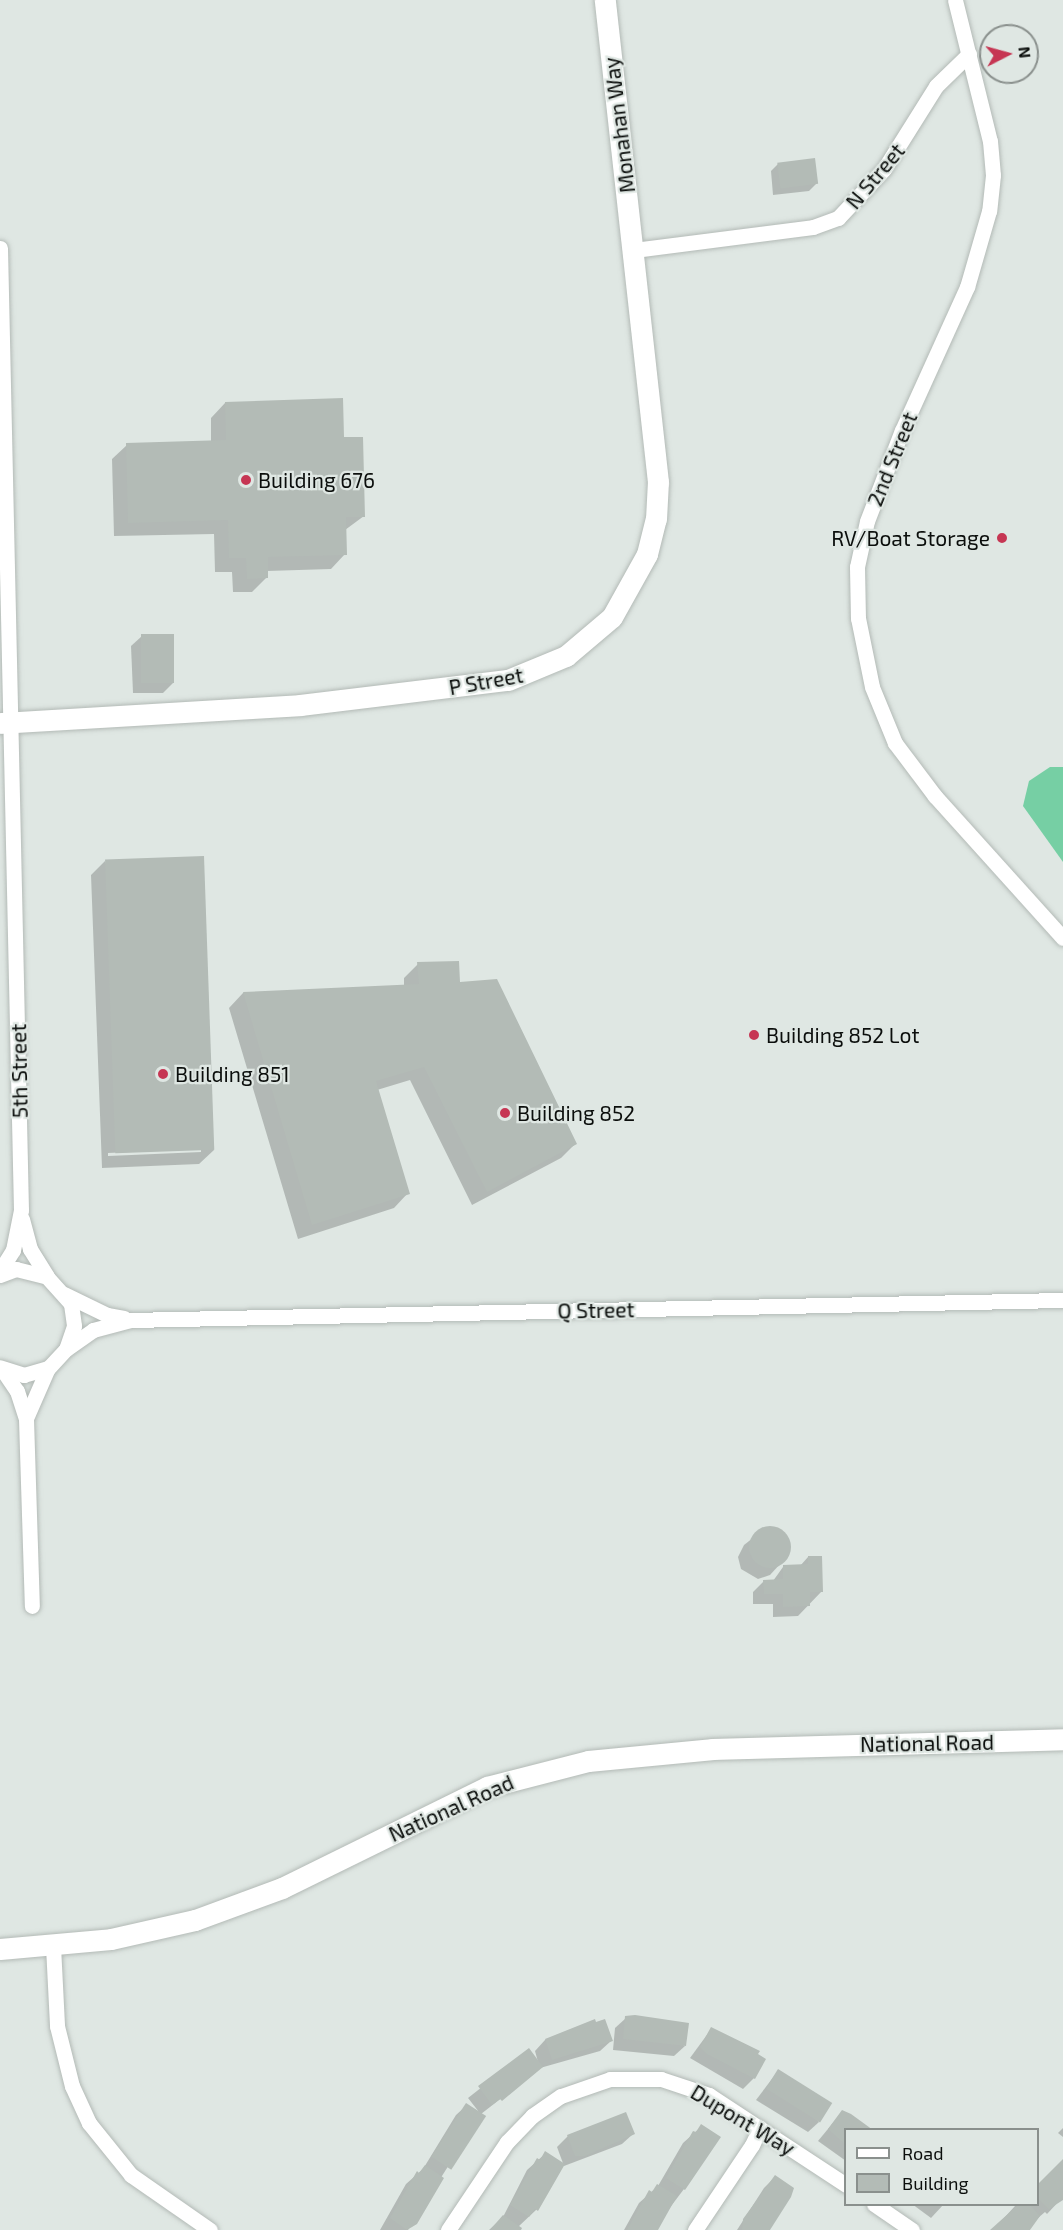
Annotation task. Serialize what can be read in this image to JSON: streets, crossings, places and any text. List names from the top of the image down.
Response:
{
  "streets": {
    "street": [
      "Monahan Way",
      "N Street",
      "2nd Street",
      "P Street",
      "5th Street",
      "Q Street",
      "National Road",
      "Dupont Way"
    ]
  },
  "crossings": [
    ["Monahan Way", "N Street"],
    ["Monahan Way", "P Street"],
    ["N Street", "2nd Street"],
    ["N Street", "P Street"],
    ["P Street", "5th Street"],
    ["5th Street", "Q Street"]
  ],
  "places": [
    "Building 676",
    "RV/Boat Storage",
    "Building 852 Lot",
    "Building 851",
    "Building 852"
  ],
  "legend": ["Road", "Building"],
  "north": "right"
}
